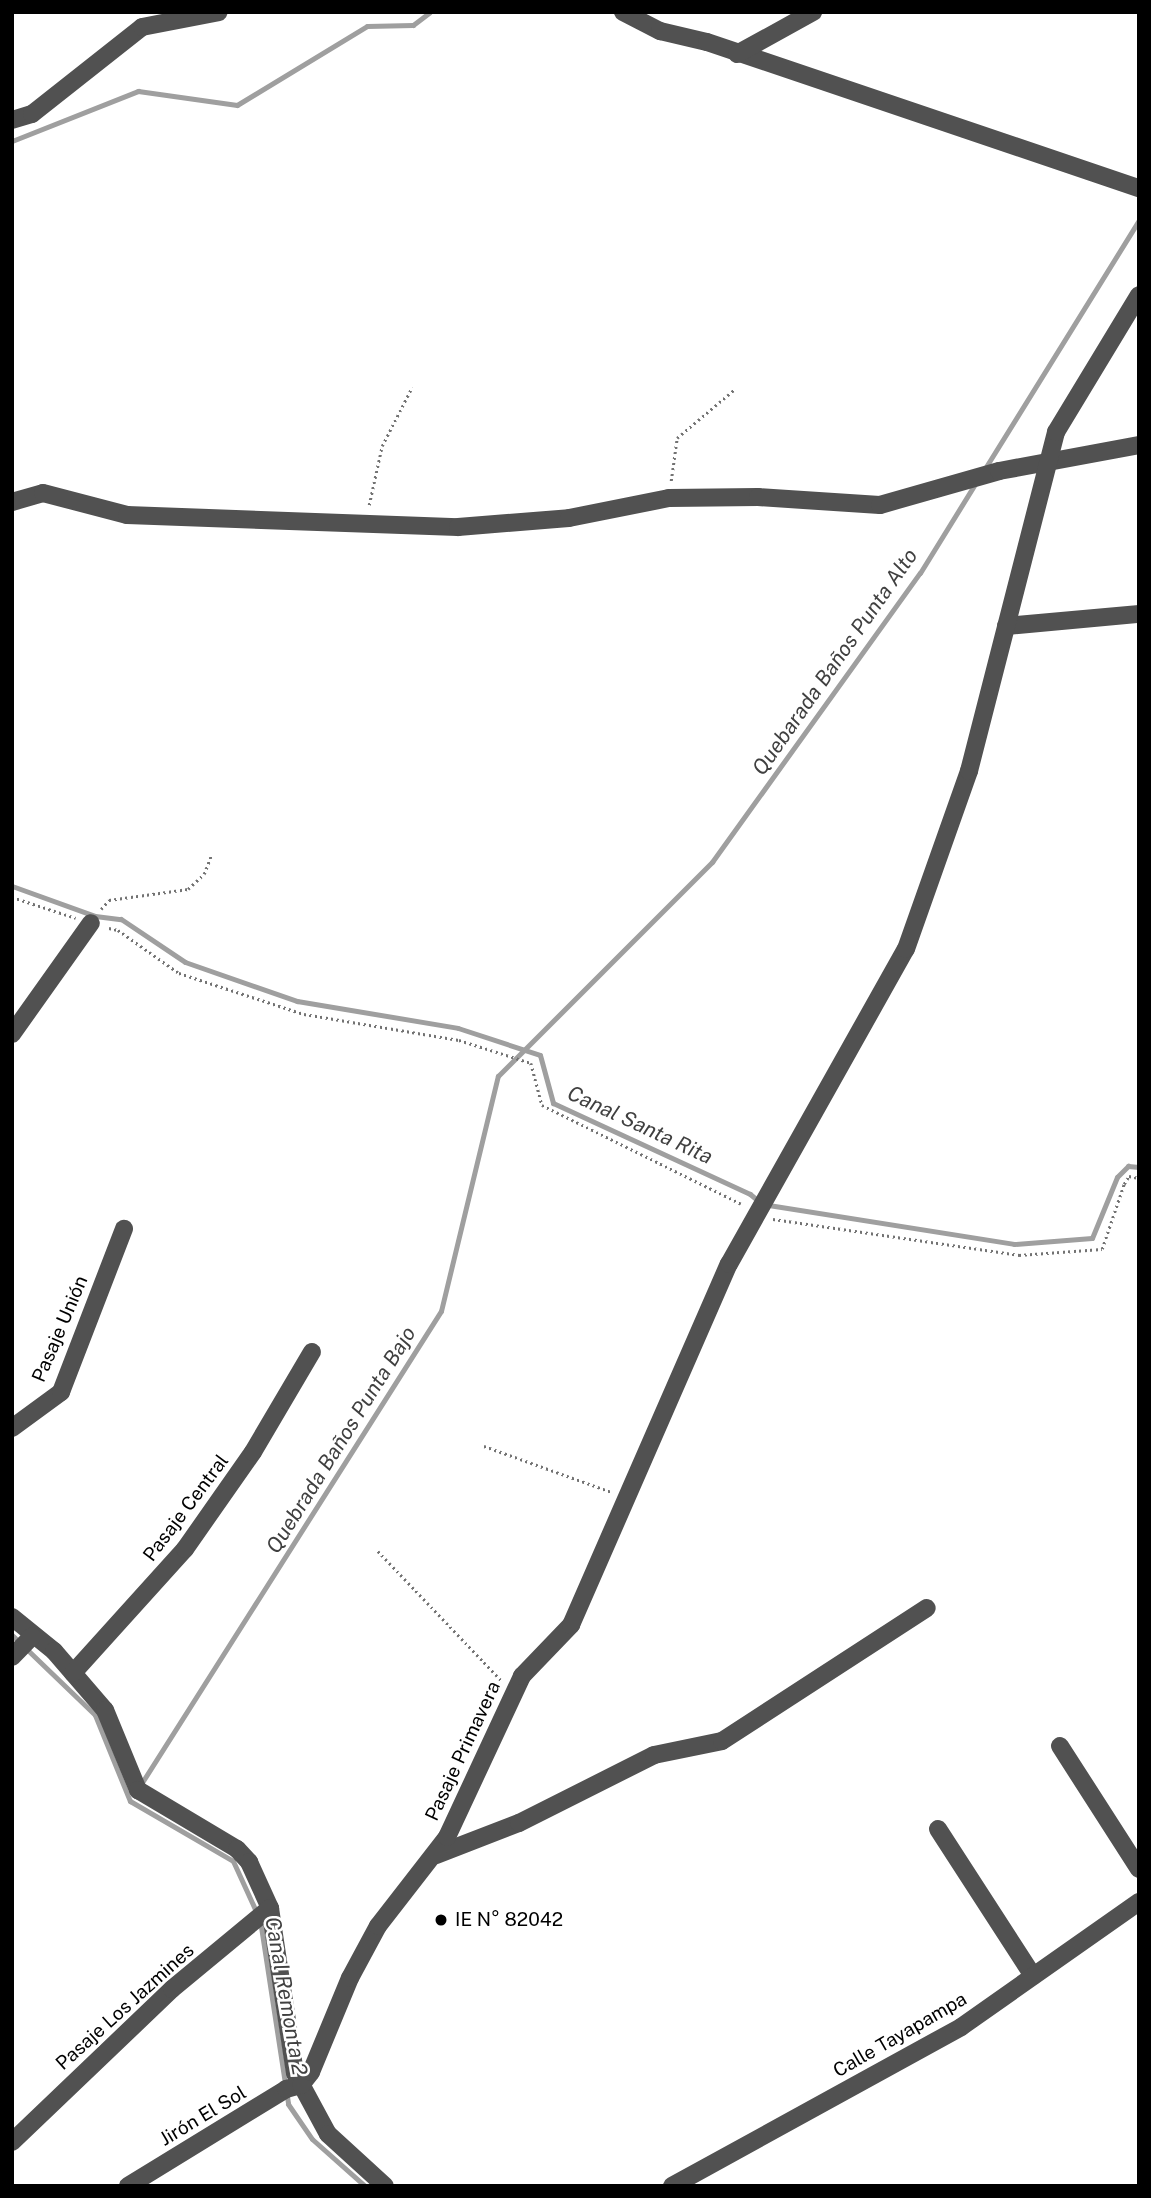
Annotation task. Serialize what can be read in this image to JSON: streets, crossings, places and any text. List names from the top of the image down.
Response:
{
  "streets": {
    "street": [
      "Pasaje Unión",
      "Pasaje Central",
      "Pasaje Primavera",
      "Pasaje Los Jazmines",
      "Calle Tayapampa",
      "Jirón El Sol"
    ]
  },
  "crossings": [
    ["Pasaje Primavera", "Jirón El Sol"]
  ],
  "water": [
    "Quebarada Baños Punta Alto",
    "Canal Santa Rita",
    "Quebrada Baños Punta Bajo",
    "Canal Remonta 2"
  ],
  "places": ["IE N° 82042"]
}
